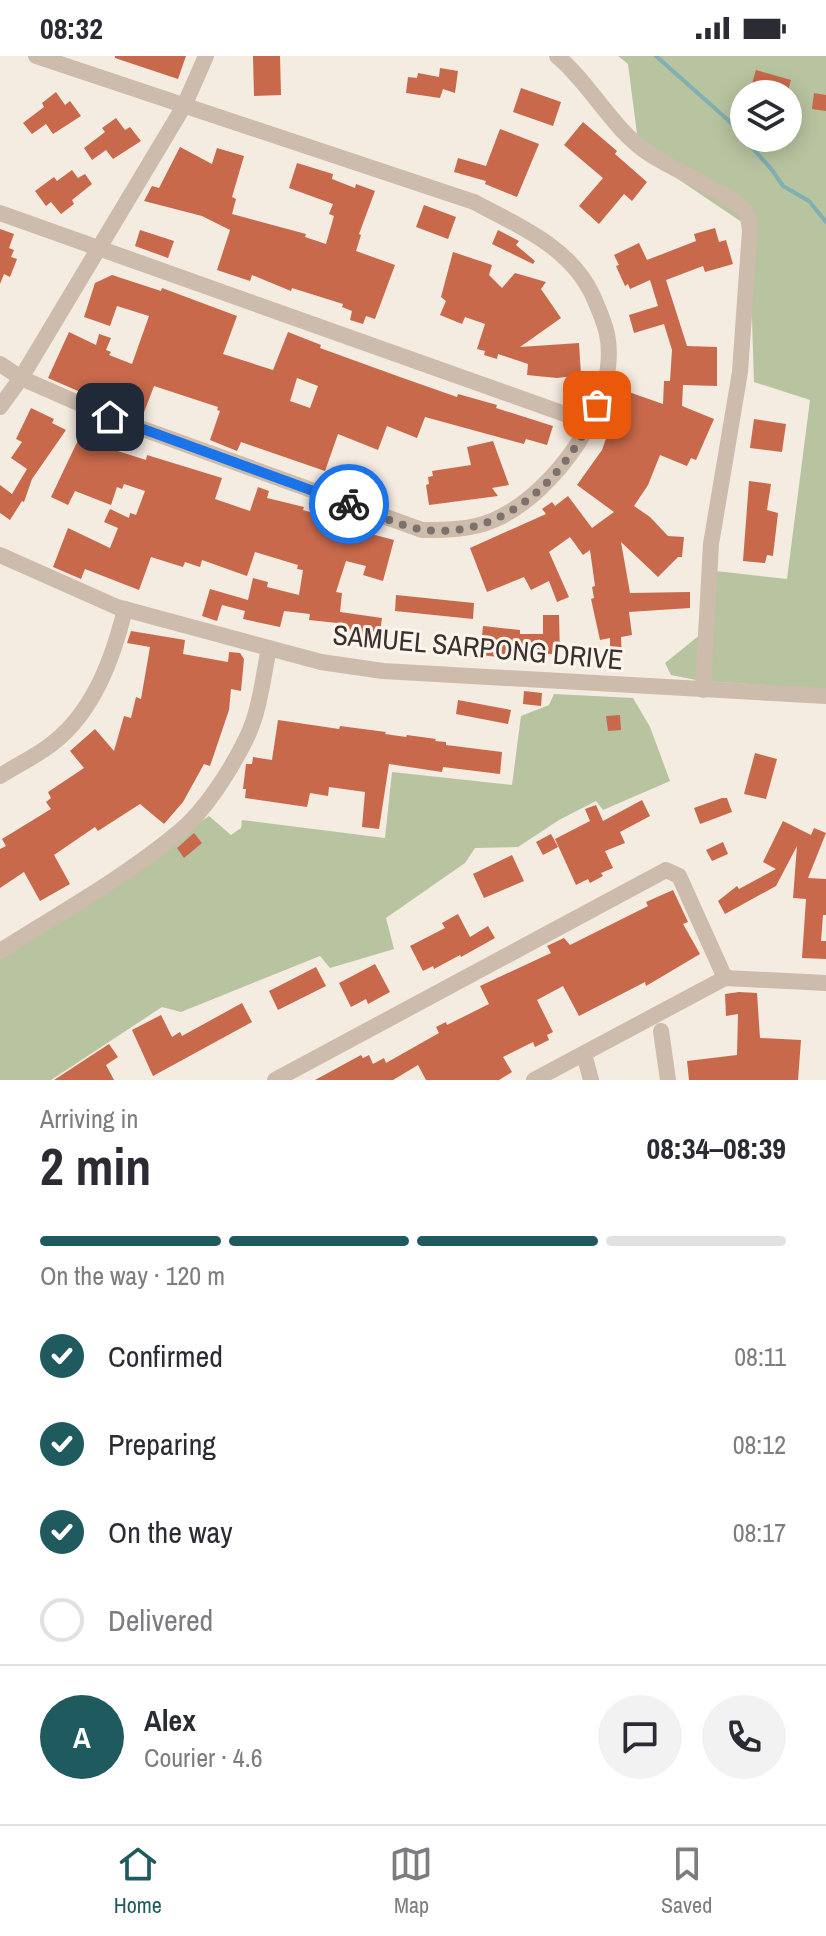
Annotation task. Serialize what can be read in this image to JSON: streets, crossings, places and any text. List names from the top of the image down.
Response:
{
  "streets": {
    "street": ["SAMUEL SARPONG DRIVE"]
  },
  "page": {
    "status": "08:32",
    "heading": ["2 min", "Arriving in", "08:34–08:39"],
    "panel": ["Alex", "Courier · 4.6"],
    "bar": "On the way · 120 m",
    "list": [
      ["Confirmed", "08:11"],
      ["Preparing", "08:12"],
      ["On the way", "08:17"],
      "Delivered"
    ],
    "round": "A",
    "tabs": ["Home", "Map", "Saved"]
  }
}
